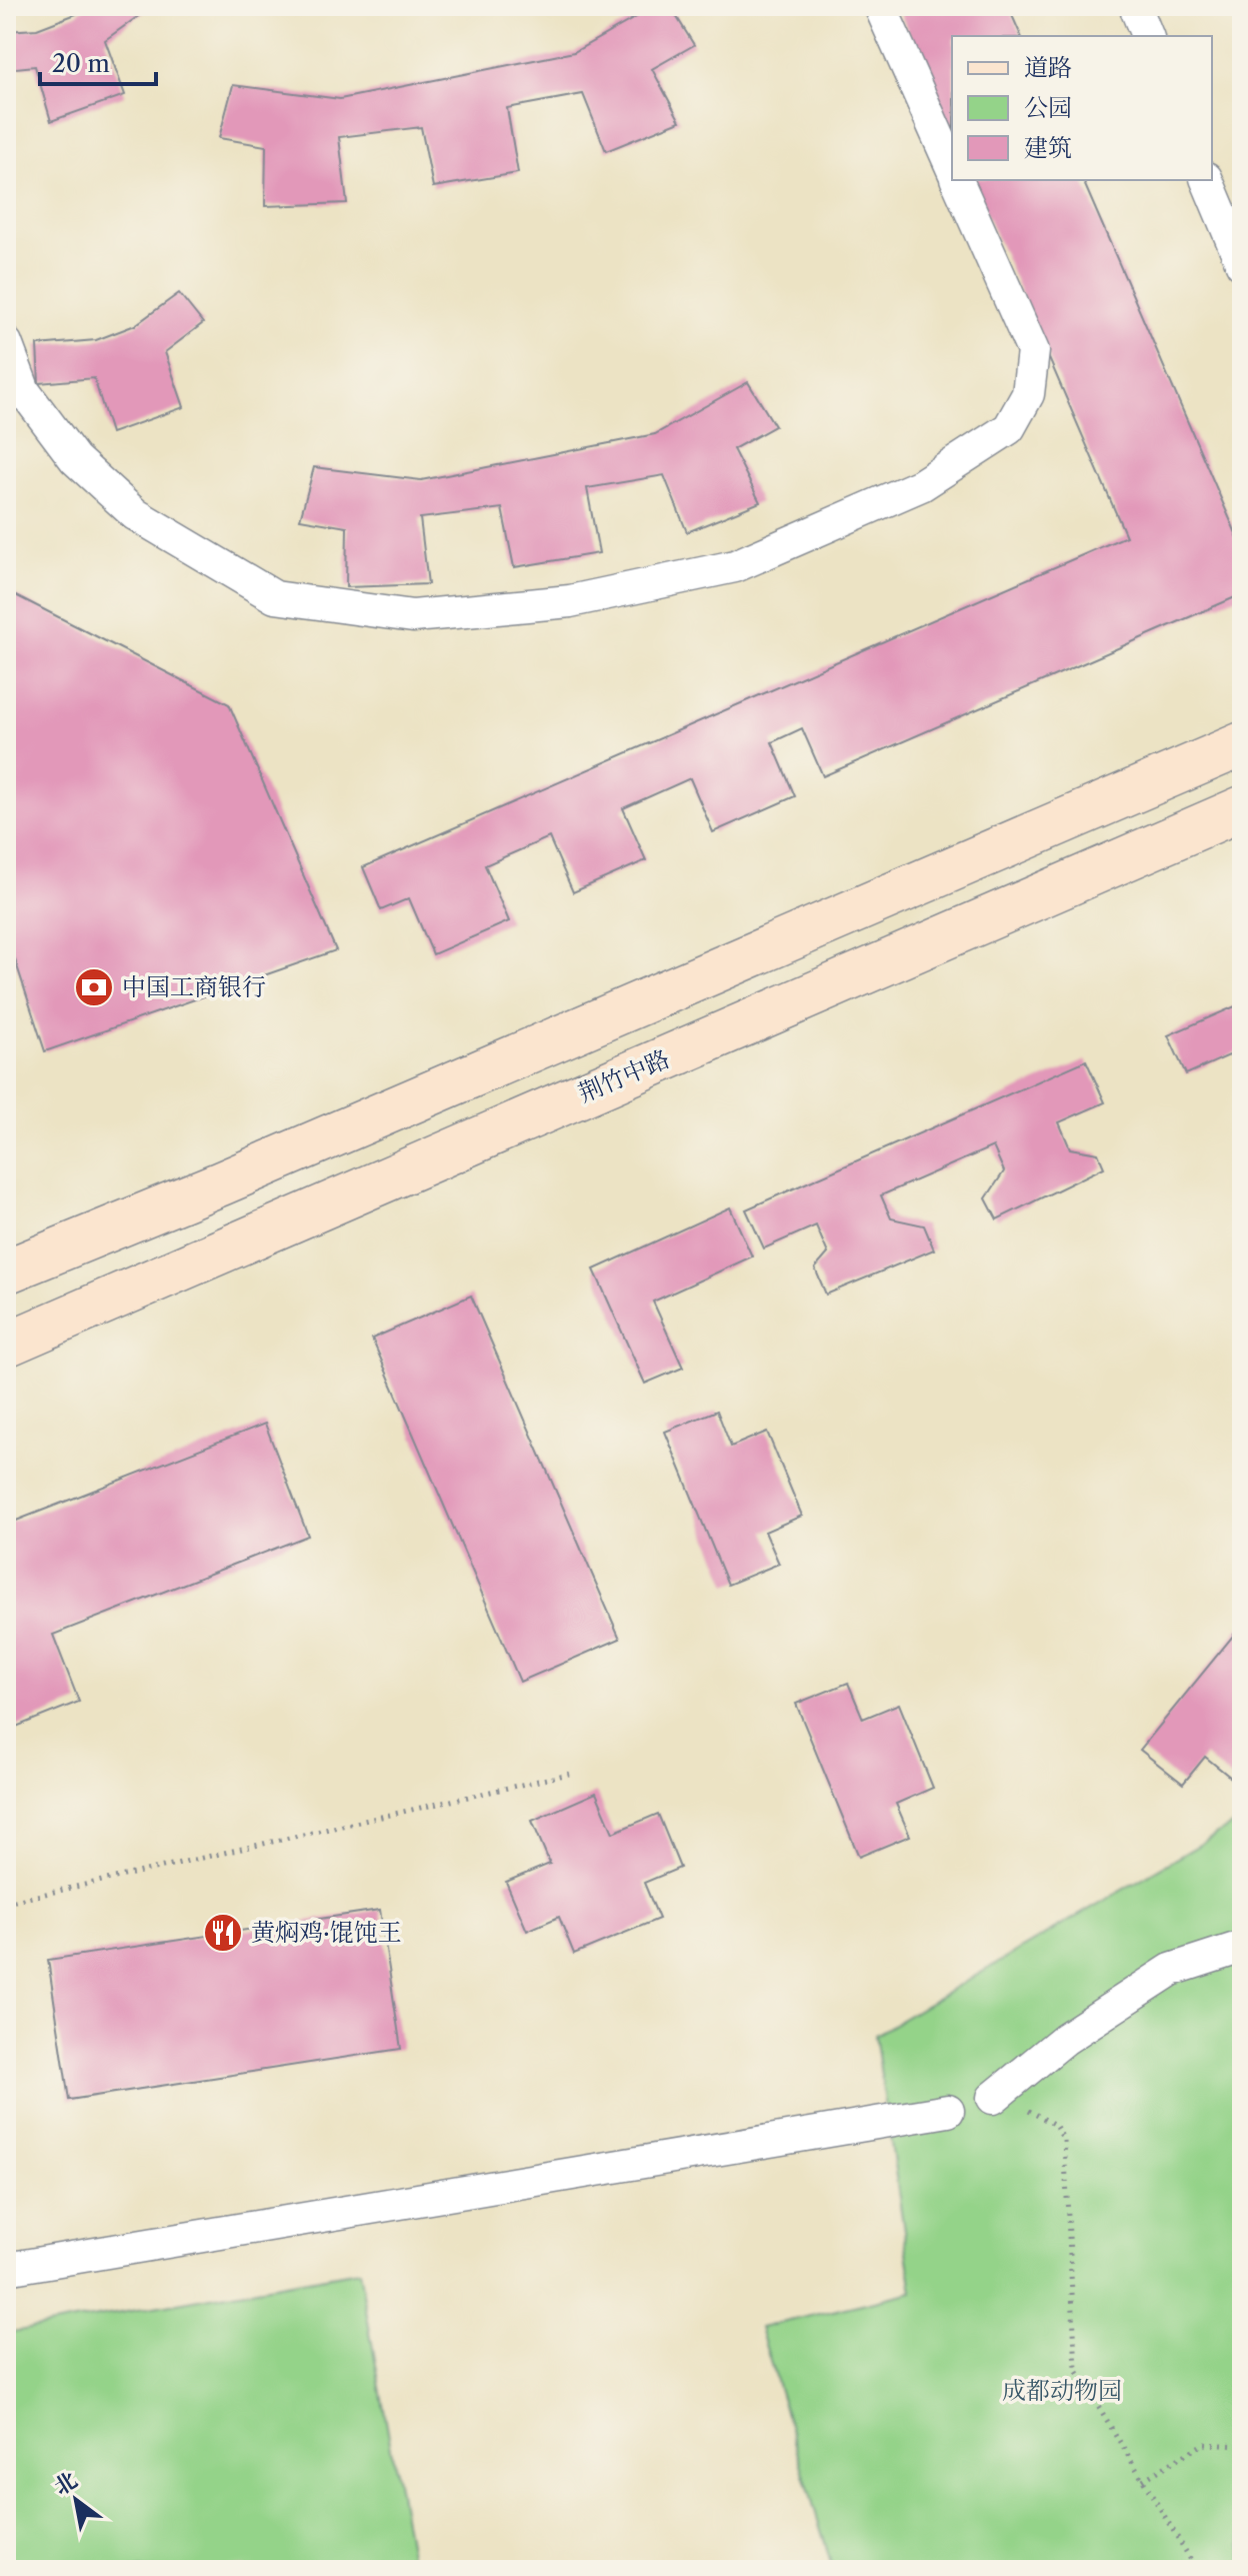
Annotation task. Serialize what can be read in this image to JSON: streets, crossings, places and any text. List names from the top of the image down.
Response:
{
  "streets": {
    "main road": ["荆竹中路"]
  },
  "parks": ["成都动物园"],
  "places": {
    "bank": ["中国工商银行"],
    "restaurant": ["黄焖鸡·馄饨王"]
  },
  "legend": ["道路", "公园", "建筑"],
  "scale_bar": "20 m",
  "north": "top left"
}
